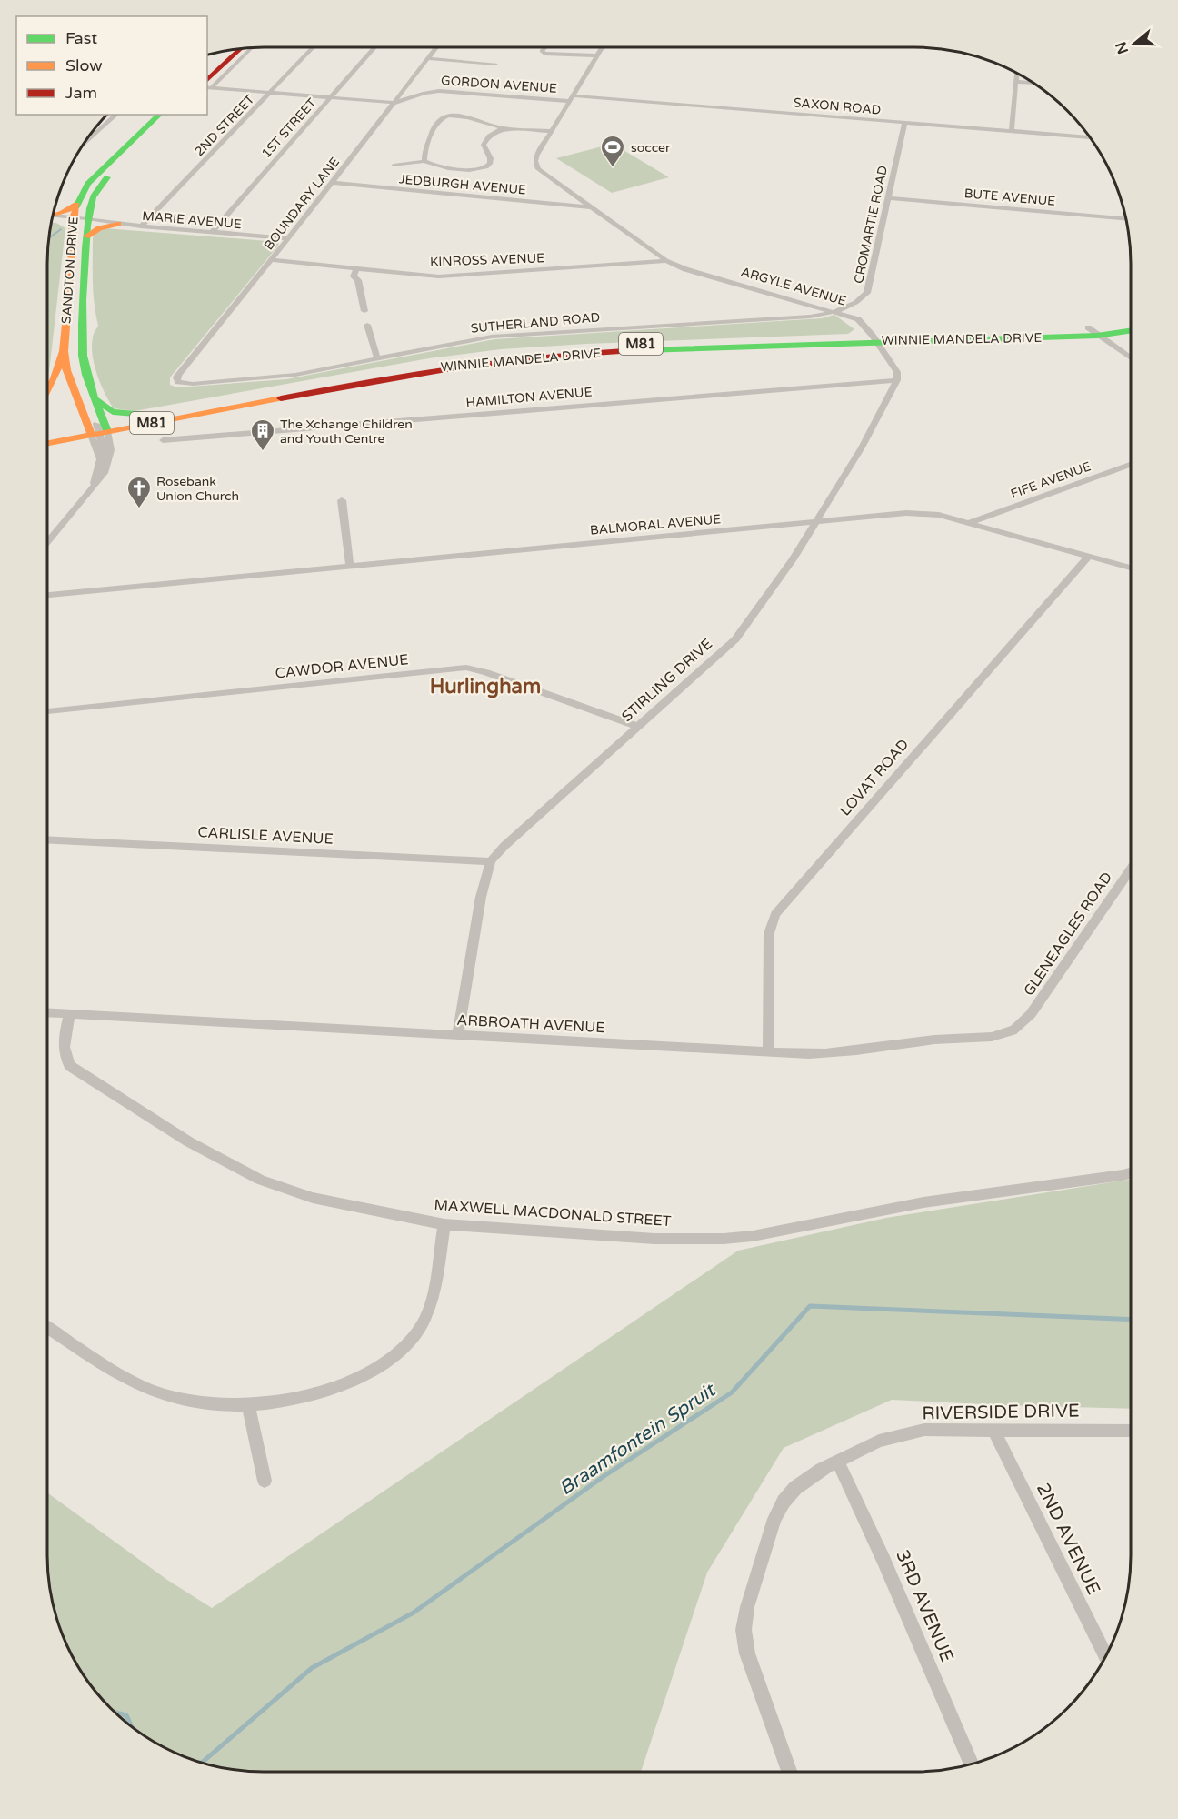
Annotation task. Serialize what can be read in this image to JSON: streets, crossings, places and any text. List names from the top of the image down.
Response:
{
  "streets": {
    "main road": ["SANDTON DRIVE", "WINNIE MANDELA DRIVE", "M81"],
    "street": [
      "GORDON AVENUE",
      "SAXON ROAD",
      "2ND STREET",
      "1ST STREET",
      "JEDBURGH AVENUE",
      "BUTE AVENUE",
      "BOUNDARY LANE",
      "MARIE AVENUE",
      "CROMARTIE ROAD",
      "KINROSS AVENUE",
      "ARGYLE AVENUE",
      "SUTHERLAND ROAD",
      "HAMILTON AVENUE",
      "FIFE AVENUE",
      "BALMORAL AVENUE",
      "CAWDOR AVENUE",
      "STIRLING DRIVE",
      "LOVAT ROAD",
      "CARLISLE AVENUE",
      "GLENEAGLES ROAD",
      "ARBROATH AVENUE",
      "MAXWELL MACDONALD STREET",
      "RIVERSIDE DRIVE",
      "2ND AVENUE",
      "3RD AVENUE"
    ]
  },
  "crossings": [
    ["GORDON AVENUE", "SAXON ROAD"],
    ["GORDON AVENUE", "BOUNDARY LANE"],
    ["GORDON AVENUE", "ARGYLE AVENUE"],
    ["SAXON ROAD", "CROMARTIE ROAD"],
    ["SAXON ROAD", "ARGYLE AVENUE"],
    ["2ND STREET", "MARIE AVENUE"],
    ["1ST STREET", "MARIE AVENUE"],
    ["JEDBURGH AVENUE", "BOUNDARY LANE"],
    ["JEDBURGH AVENUE", "ARGYLE AVENUE"],
    ["BUTE AVENUE", "CROMARTIE ROAD"],
    ["BOUNDARY LANE", "MARIE AVENUE"],
    ["BOUNDARY LANE", "KINROSS AVENUE"],
    ["BOUNDARY LANE", "SUTHERLAND ROAD"],
    ["MARIE AVENUE", "SANDTON DRIVE"],
    ["CROMARTIE ROAD", "ARGYLE AVENUE"],
    ["CROMARTIE ROAD", "SUTHERLAND ROAD"],
    ["KINROSS AVENUE", "ARGYLE AVENUE"],
    ["SANDTON DRIVE", "WINNIE MANDELA DRIVE"],
    ["ARGYLE AVENUE", "SUTHERLAND ROAD"],
    ["ARGYLE AVENUE", "WINNIE MANDELA DRIVE"],
    ["HAMILTON AVENUE", "STIRLING DRIVE"],
    ["FIFE AVENUE", "BALMORAL AVENUE"],
    ["BALMORAL AVENUE", "STIRLING DRIVE"],
    ["BALMORAL AVENUE", "LOVAT ROAD"],
    ["CAWDOR AVENUE", "STIRLING DRIVE"],
    ["STIRLING DRIVE", "CARLISLE AVENUE"],
    ["STIRLING DRIVE", "ARBROATH AVENUE"],
    ["LOVAT ROAD", "ARBROATH AVENUE"],
    ["GLENEAGLES ROAD", "ARBROATH AVENUE"],
    ["ARBROATH AVENUE", "MAXWELL MACDONALD STREET"],
    ["RIVERSIDE DRIVE", "2ND AVENUE"],
    ["RIVERSIDE DRIVE", "3RD AVENUE"]
  ],
  "districts": ["Hurlingham"],
  "water": ["Braamfontein Spruit"],
  "places": {
    "sports": ["soccer"],
    "building": ["The Xchange Children and Youth Centre"],
    "church": ["Rosebank Union Church"]
  },
  "legend": ["Fast", "Slow", "Jam"],
  "north": "left"
}
